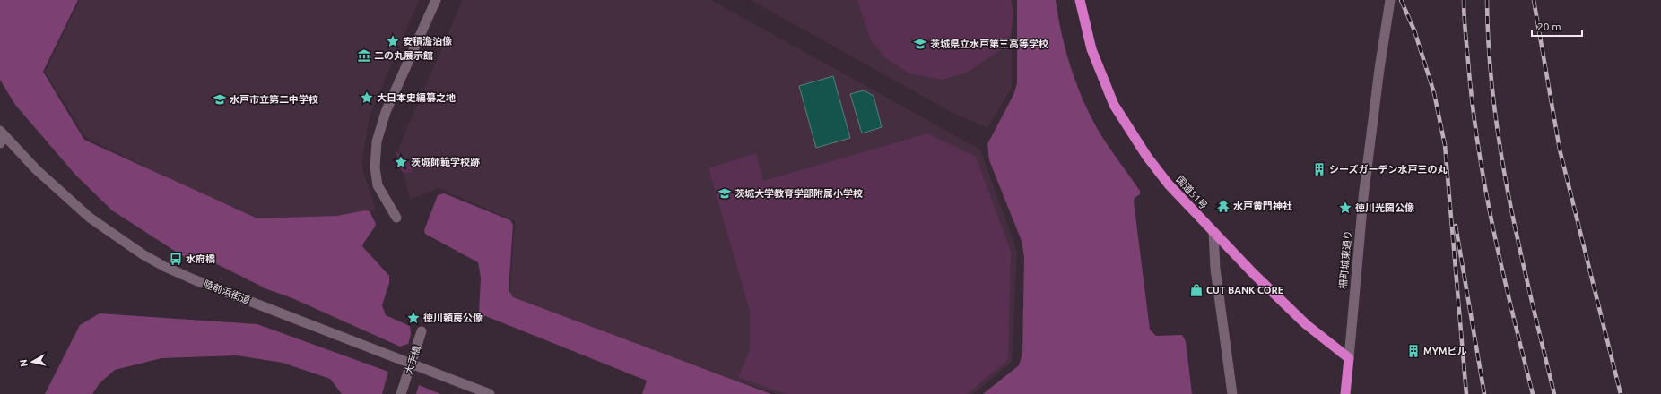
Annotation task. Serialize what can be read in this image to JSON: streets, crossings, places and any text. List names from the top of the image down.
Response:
{
  "streets": {
    "highway": ["国道51号", "柵町城東通り"],
    "street": ["陸前浜街道", "大手橋"]
  },
  "crossings": [
    ["国道51号", "柵町城東通り"]
  ],
  "places": {
    "place": [
      "安積澹泊像",
      "大日本史編纂之地",
      "茨城師範学校跡",
      "徳川光圀公像",
      "徳川頼房公像"
    ],
    "school or university": ["茨城県立水戸第三高等学校", "水戸市立第二中学校", "茨城大学教育学部附属小学校"],
    "museum": ["二の丸展示館"],
    "building": ["シーズガーデン水戸三の丸", "MYMビル"],
    "temple": ["水戸黄門神社"],
    "bus stop": ["水府橋"],
    "shop": ["CUT BANK CORE"]
  },
  "scale_bar": "20 m",
  "north": "left"
}
